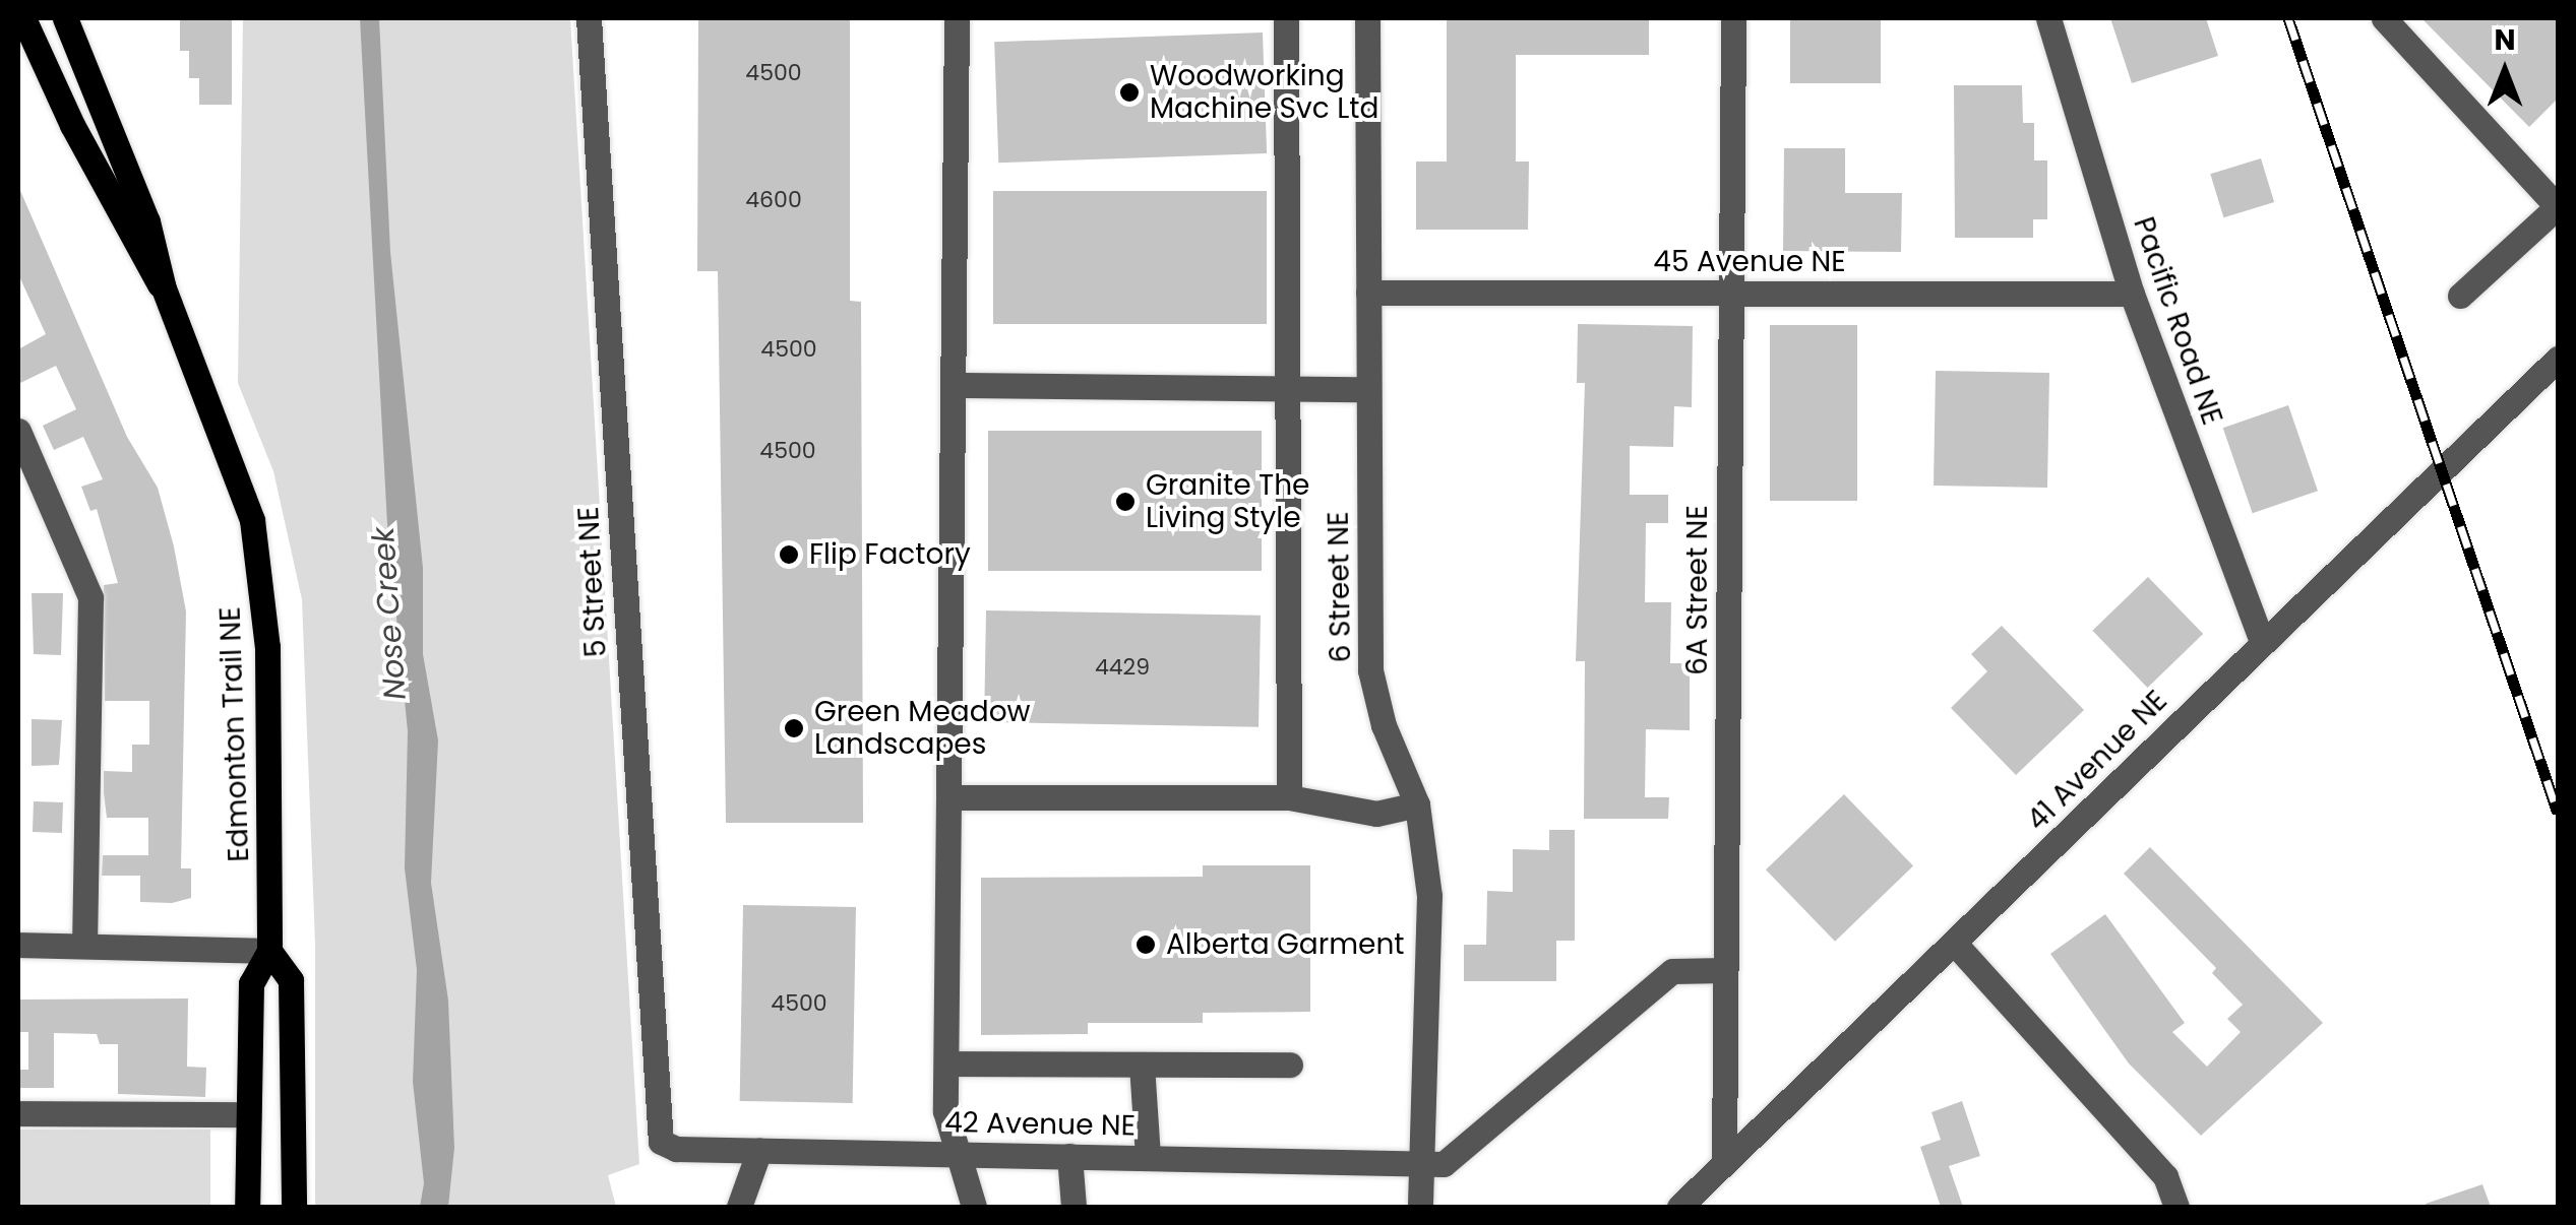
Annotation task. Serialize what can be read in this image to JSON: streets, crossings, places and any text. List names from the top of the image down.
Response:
{
  "streets": {
    "main road": ["Edmonton Trail NE"],
    "street": [
      "45 Avenue NE",
      "Pacific Road NE",
      "5 Street NE",
      "6 Street NE",
      "6A Street NE",
      "41 Avenue NE",
      "42 Avenue NE"
    ]
  },
  "crossings": [
    ["45 Avenue NE", "Pacific Road NE"],
    ["45 Avenue NE", "6 Street NE"],
    ["45 Avenue NE", "6A Street NE"],
    ["Pacific Road NE", "41 Avenue NE"],
    ["5 Street NE", "42 Avenue NE"],
    ["6 Street NE", "42 Avenue NE"],
    ["6A Street NE", "41 Avenue NE"]
  ],
  "water": ["Nose Creek"],
  "places": [
    "Woodworking Machine Svc Ltd",
    "Granite The Living Style",
    "Flip Factory",
    "Green Meadow Landscapes",
    "Alberta Garment"
  ],
  "house_numbers": [
    "4500",
    "4600",
    "4500",
    "4500",
    "4429",
    "4500"
  ],
  "north": "top"
}
